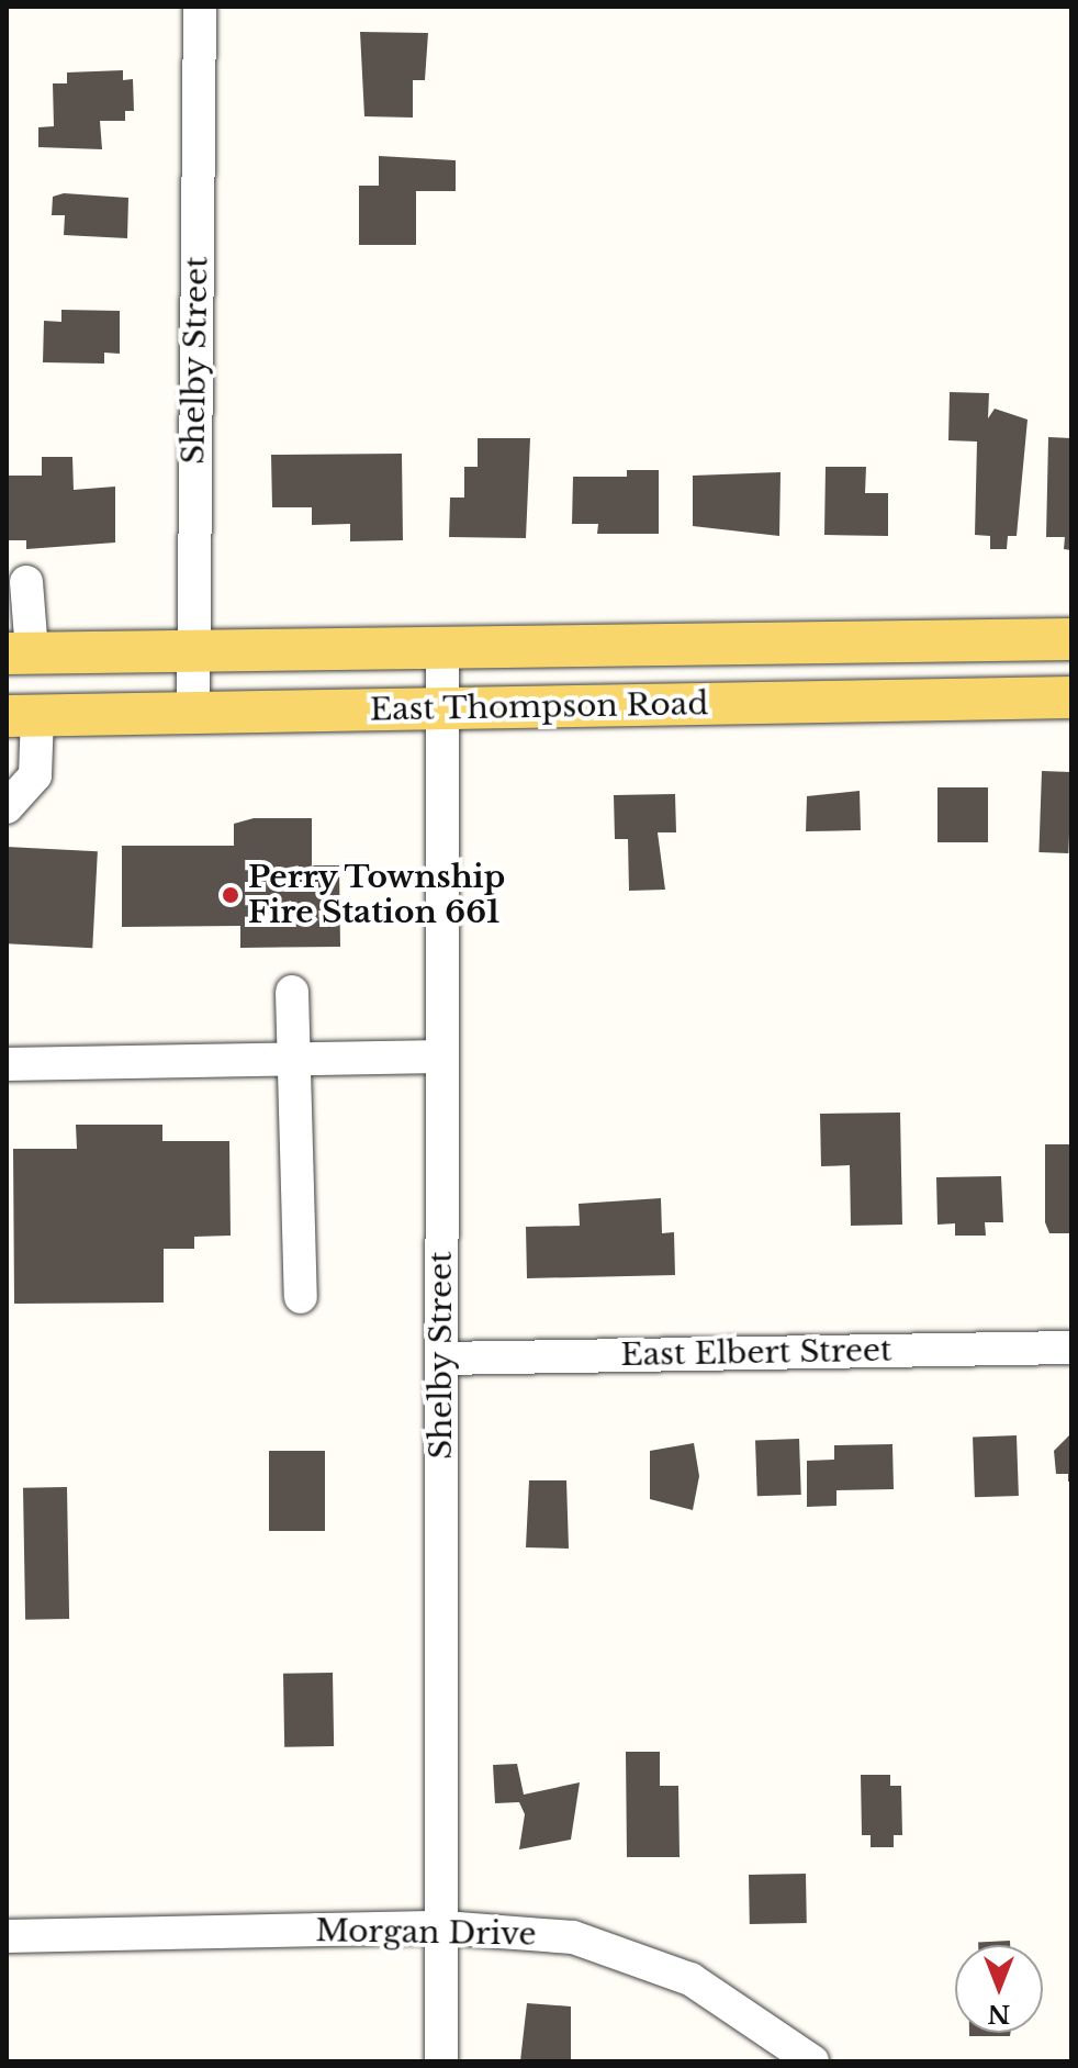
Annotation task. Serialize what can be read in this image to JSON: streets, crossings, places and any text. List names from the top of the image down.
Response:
{
  "streets": {
    "main road": ["East Thompson Road"],
    "street": ["Shelby Street", "East Elbert Street", "Morgan Drive"]
  },
  "crossings": [
    ["Shelby Street", "East Thompson Road"],
    ["Shelby Street", "East Elbert Street"],
    ["Shelby Street", "Morgan Drive"]
  ],
  "places": ["Perry Township Fire Station 661"],
  "north": "bottom"
}
